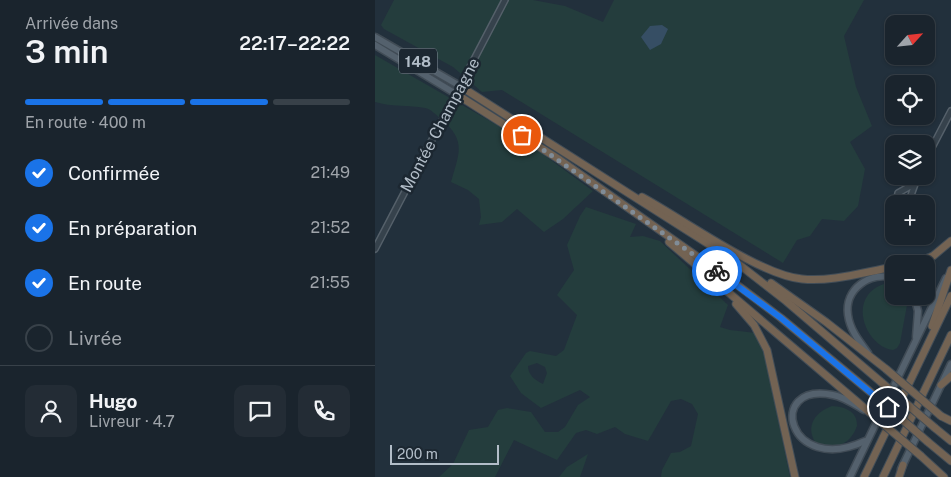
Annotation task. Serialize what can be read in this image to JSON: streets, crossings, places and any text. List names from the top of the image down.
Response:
{
  "streets": {
    "main road": ["148"],
    "street": ["Montée Champagne"]
  },
  "crossings": [
    ["148", "Montée Champagne"]
  ],
  "scale_bar": "200 m",
  "north": "top right",
  "page": {
    "heading": ["3 min", "Arrivée dans", "22:17–22:22"],
    "panel": ["Hugo", "Livreur · 4.7"],
    "map_buttons": ["+", "−"],
    "bar": "En route · 400 m",
    "list": [
      ["Confirmée", "21:49"],
      ["En préparation", "21:52"],
      ["En route", "21:55"],
      "Livrée"
    ],
    "scale": "200 m"
  }
}
